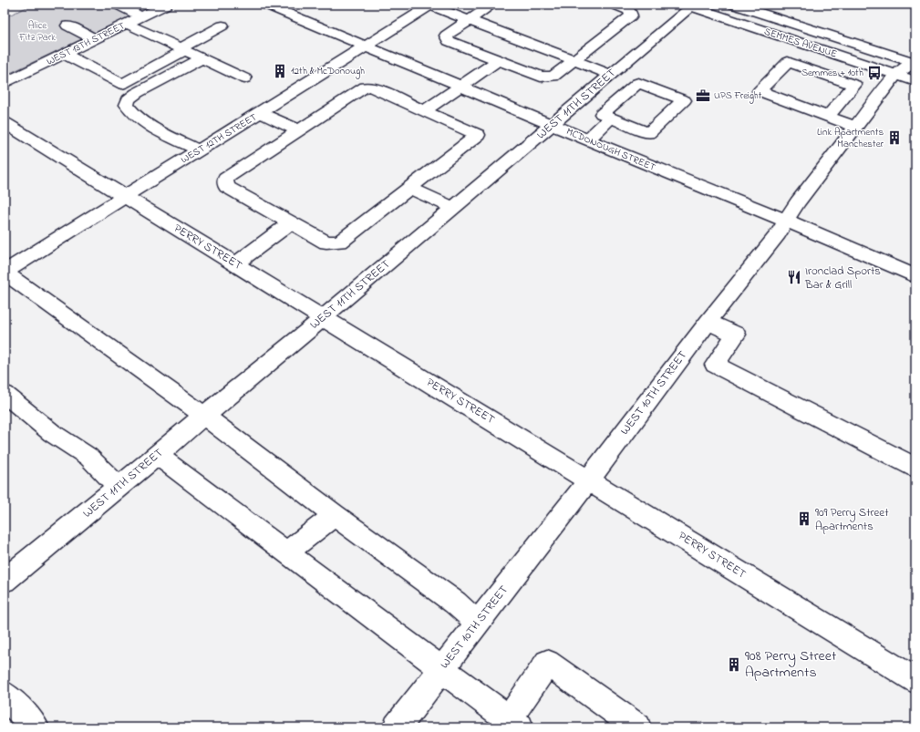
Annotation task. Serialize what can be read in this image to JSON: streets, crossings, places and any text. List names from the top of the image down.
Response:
{
  "streets": {
    "street": [
      "SEMMES AVENUE",
      "WEST 13TH STREET",
      "WEST 11TH STREET",
      "WEST 12TH STREET",
      "MCDONOUGH STREET",
      "PERRY STREET",
      "WEST 10TH STREET"
    ]
  },
  "crossings": [
    ["SEMMES AVENUE", "WEST 11TH STREET"],
    ["SEMMES AVENUE", "WEST 10TH STREET"],
    ["WEST 11TH STREET", "MCDONOUGH STREET"],
    ["WEST 11TH STREET", "PERRY STREET"],
    ["WEST 12TH STREET", "MCDONOUGH STREET"],
    ["WEST 12TH STREET", "PERRY STREET"],
    ["MCDONOUGH STREET", "WEST 10TH STREET"],
    ["PERRY STREET", "WEST 10TH STREET"]
  ],
  "parks": ["Alice Fitz Park"],
  "places": {
    "building": [
      "12th & McDonough",
      "Link Apartments Manchester",
      "909 Perry Street Apartments",
      "908 Perry Street Apartments"
    ],
    "bus stop": ["Semmes + 10th"],
    "office": ["UPS Freight"],
    "restaurant": ["Ironclad Sports Bar & Grill"]
  }
}
